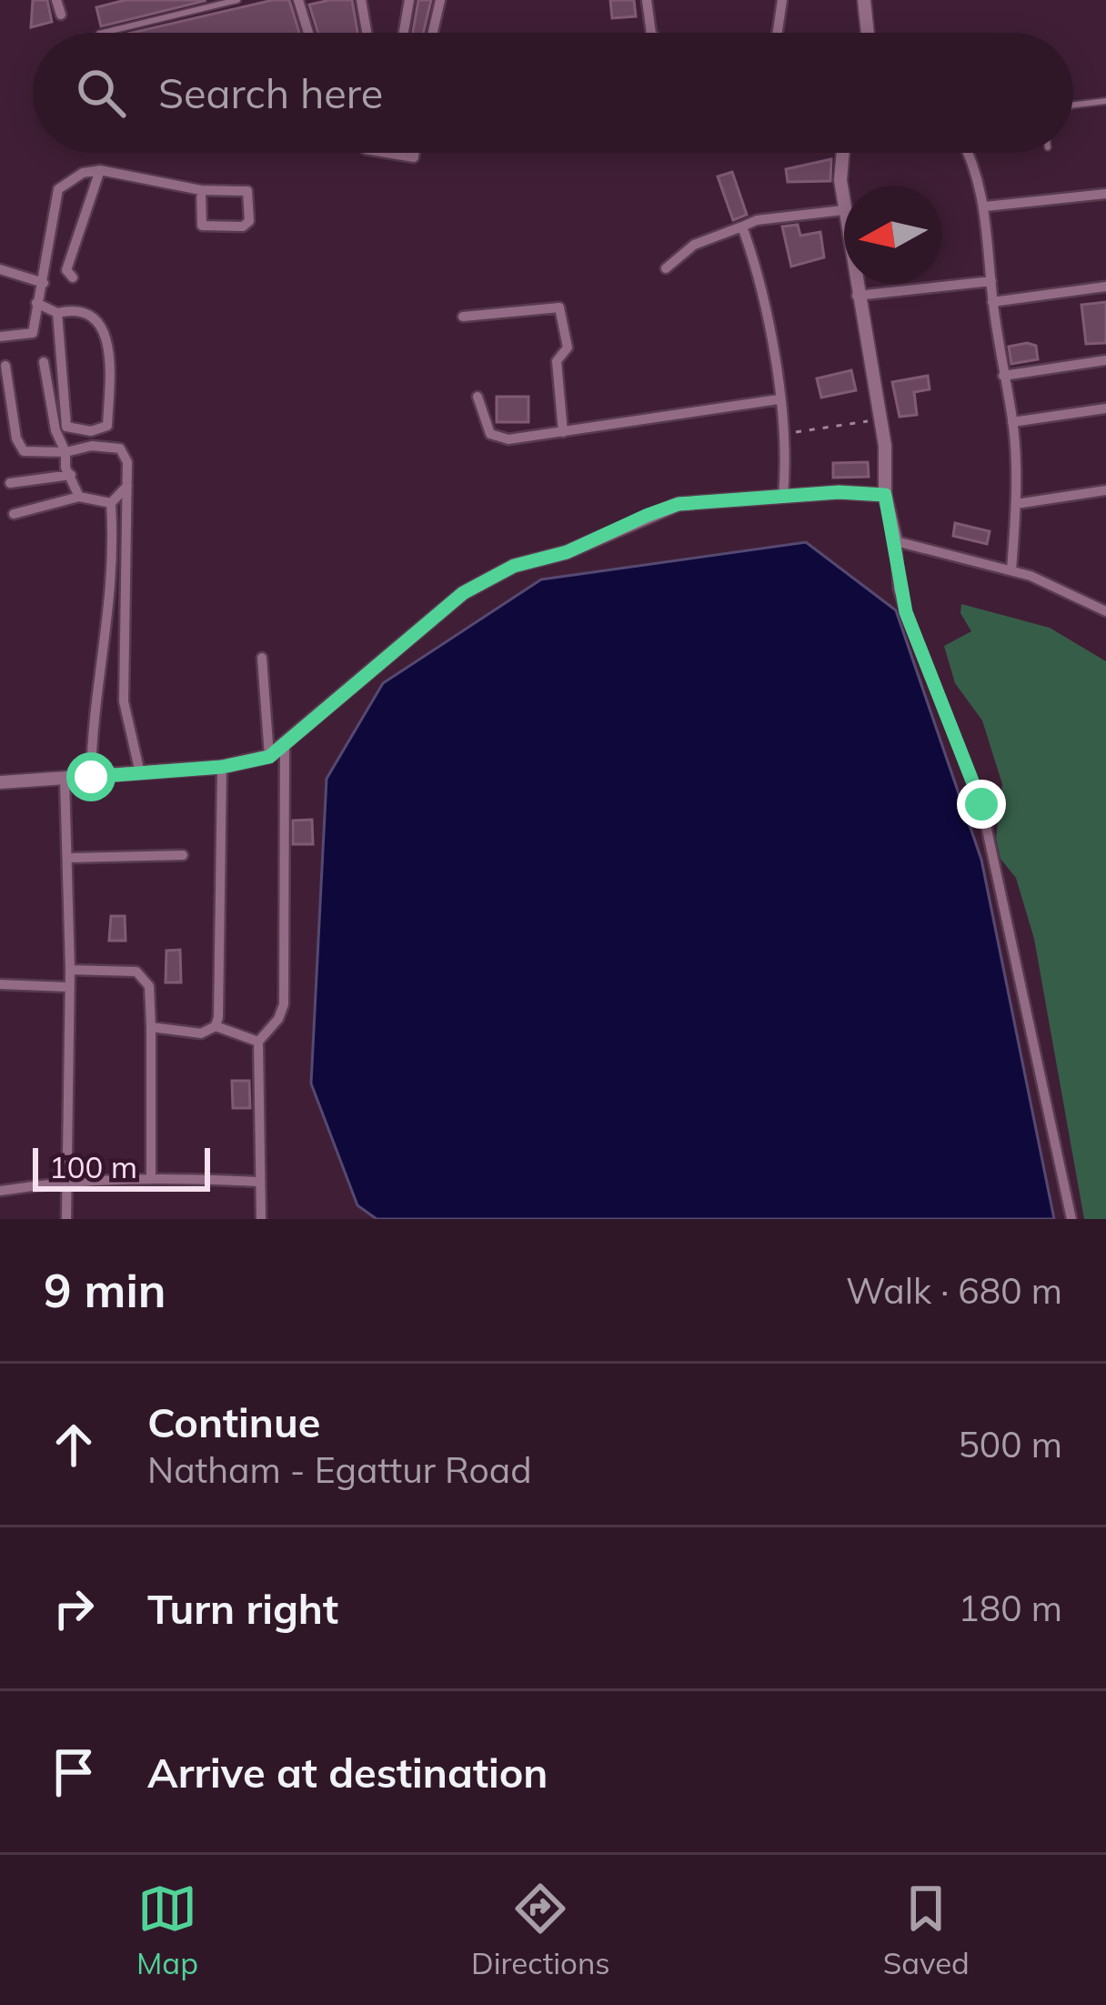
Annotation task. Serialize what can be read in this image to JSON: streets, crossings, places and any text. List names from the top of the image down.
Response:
{
  "scale_bar": "100 m",
  "north": "left",
  "page": {
    "search": "Search here",
    "scale": "100 m",
    "heading": ["9 min", "Walk · 680 m"],
    "list": [
      ["Continue", "Natham - Egattur Road", "500 m"],
      ["Turn right", "180 m"],
      "Arrive at destination"
    ],
    "nav": ["Map", "Directions", "Saved"]
  }
}
